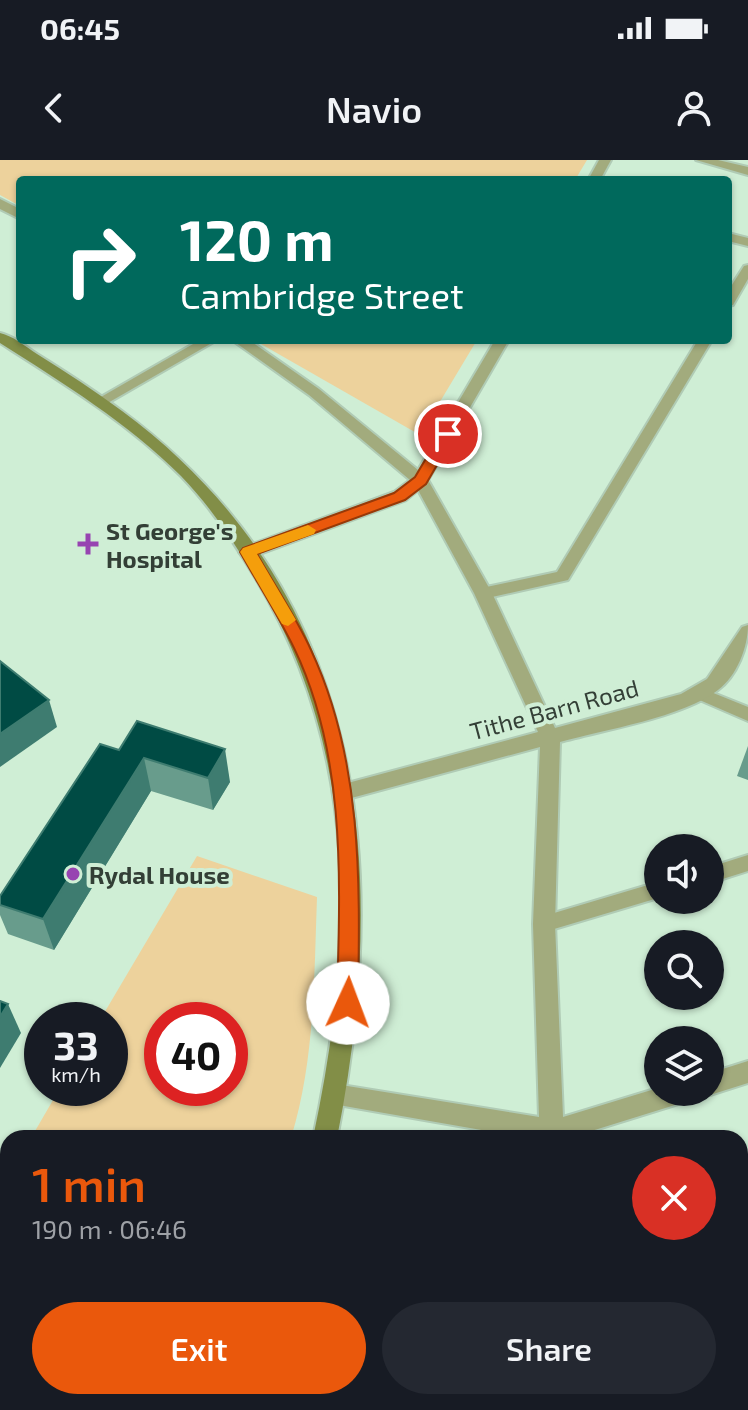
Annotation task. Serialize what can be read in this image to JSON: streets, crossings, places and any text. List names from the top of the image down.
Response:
{
  "streets": {
    "street": ["Tithe Barn Road"]
  },
  "places": {
    "health": ["St George's Hospital"],
    "other": ["Rydal House"]
  },
  "page": {
    "status": "06:45",
    "header": "Navio",
    "turn": ["120 m", "Cambridge Street"],
    "speed": "33 km/h",
    "limit": "40",
    "heading": ["1 min", "190 m · 06:46"],
    "buttons": ["Exit", "Share"]
  }
}
